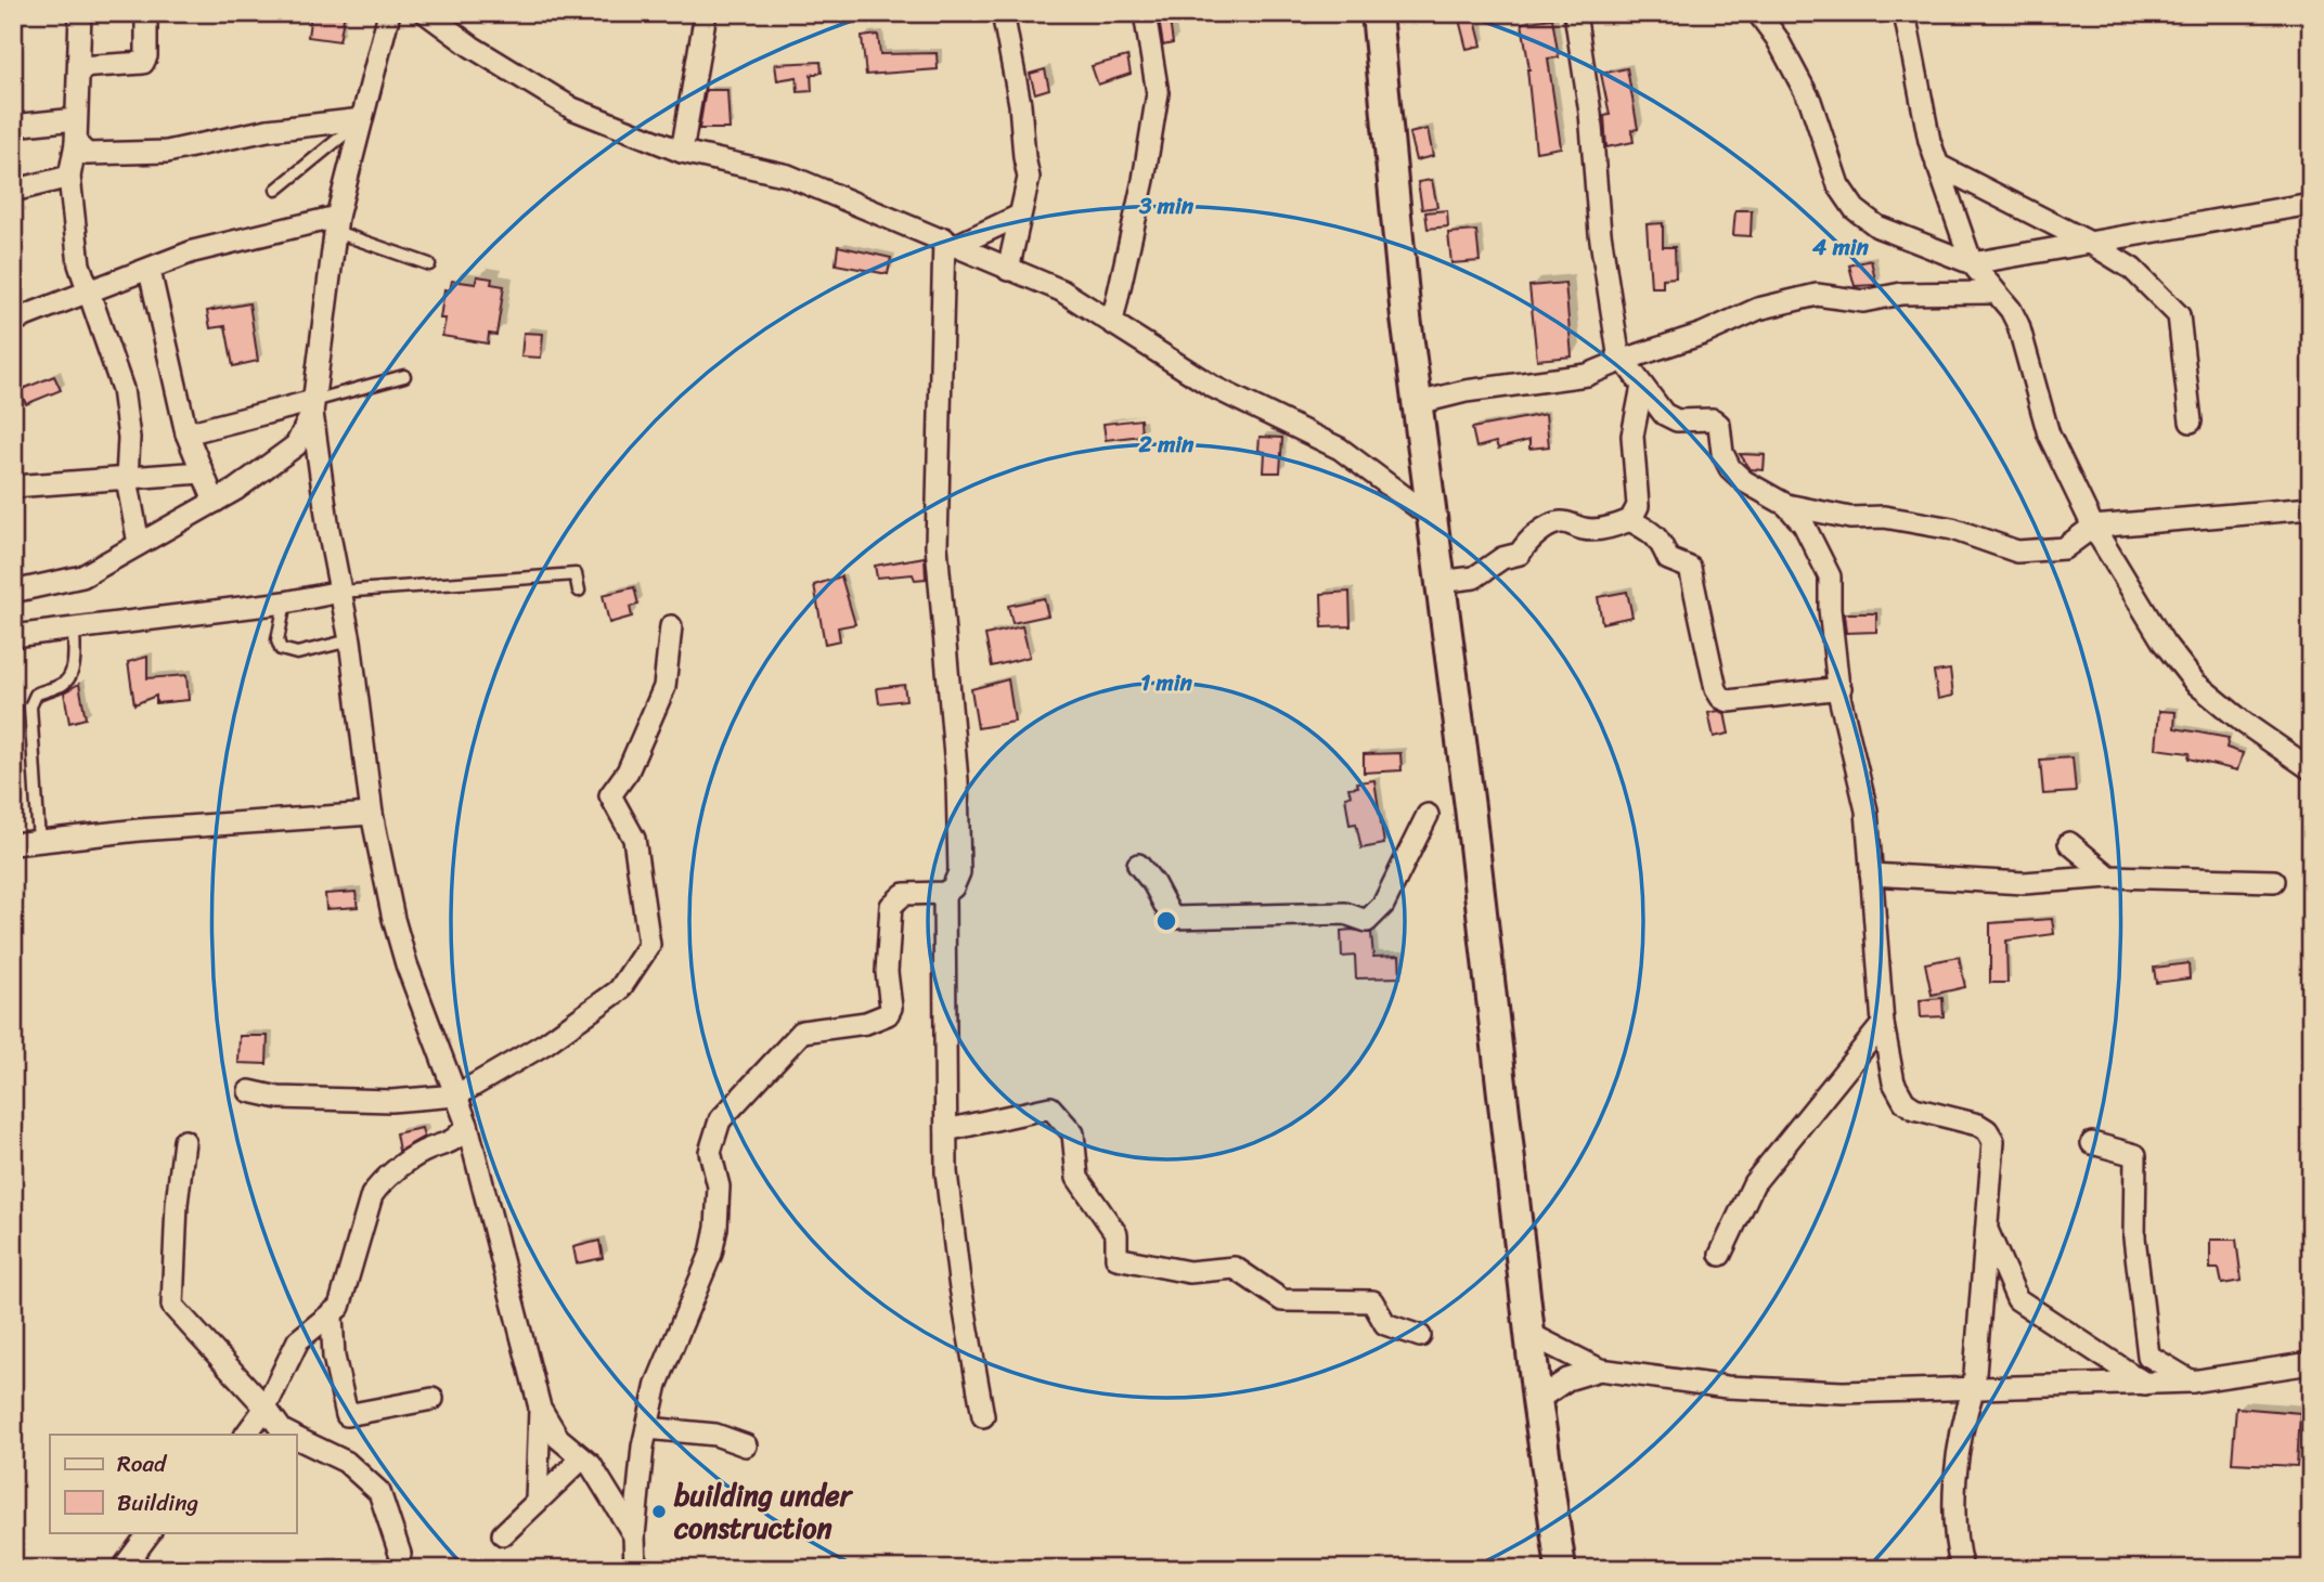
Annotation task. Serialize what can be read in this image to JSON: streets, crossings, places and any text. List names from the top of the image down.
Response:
{
  "places": ["building under construction"],
  "legend": ["Road", "Building"],
  "rings": [
    "3 min",
    "4 min",
    "2 min",
    "1 min"
  ]
}
